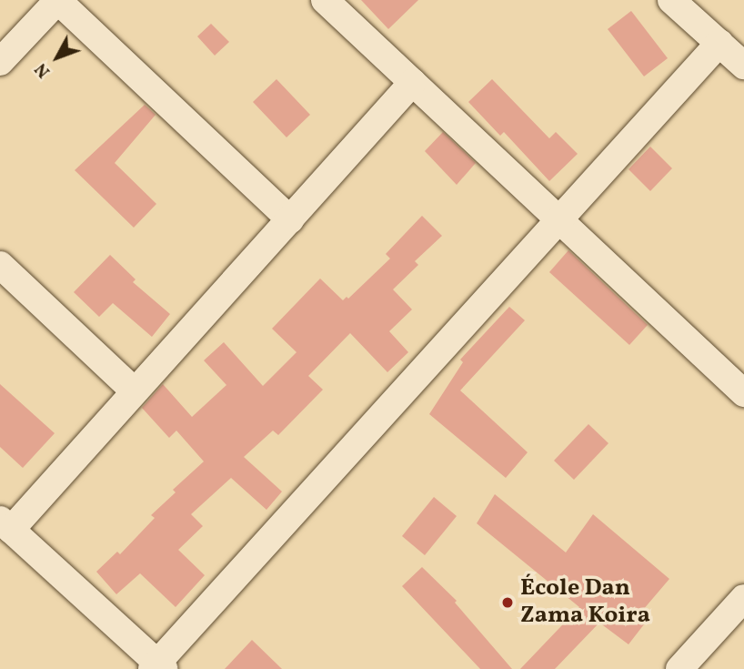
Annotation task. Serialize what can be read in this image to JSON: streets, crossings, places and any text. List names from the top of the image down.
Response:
{
  "places": ["École Dan Zama Koira"],
  "north": "bottom left"
}
